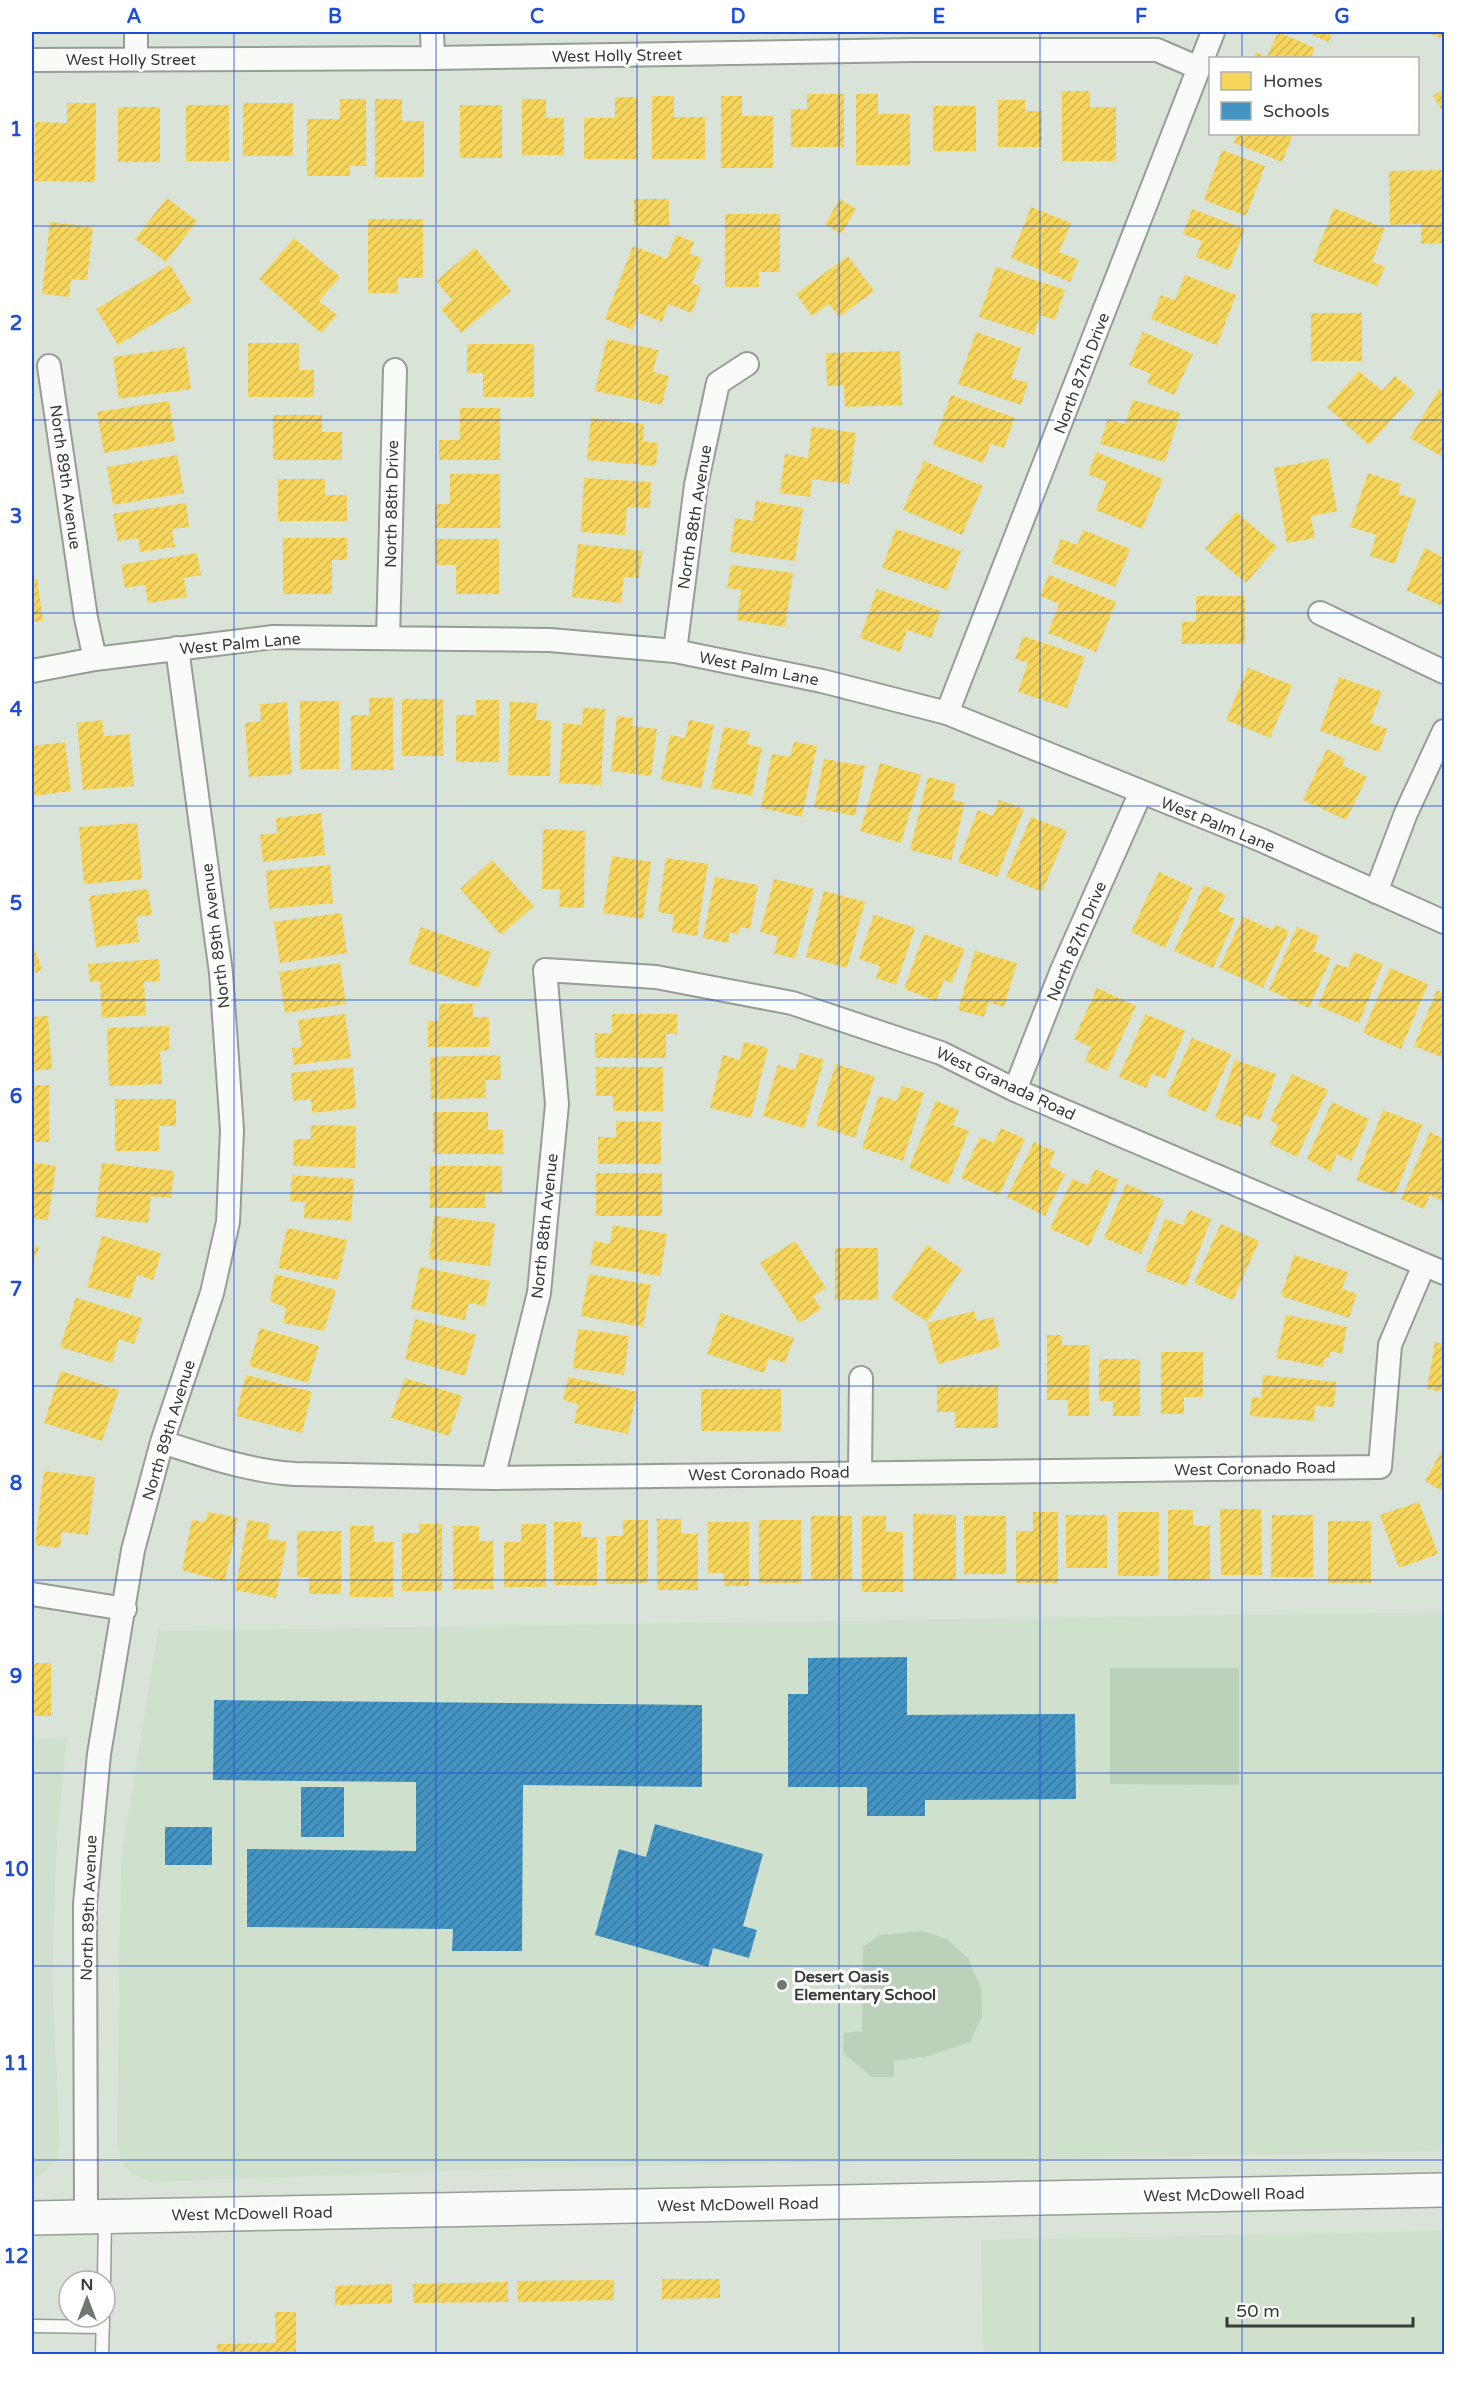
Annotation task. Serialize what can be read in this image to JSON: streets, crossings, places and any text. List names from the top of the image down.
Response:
{
  "streets": {
    "main road": ["West McDowell Road"],
    "street": [
      "West Holly Street",
      "North 87th Drive",
      "North 89th Avenue",
      "North 88th Drive",
      "North 88th Avenue",
      "West Palm Lane",
      "West Granada Road",
      "West Coronado Road"
    ]
  },
  "crossings": [
    ["West Holly Street", "North 87th Drive"],
    ["North 87th Drive", "West Palm Lane"],
    ["North 87th Drive", "West Granada Road"],
    ["North 89th Avenue", "West Palm Lane"],
    ["North 89th Avenue", "West Coronado Road"],
    ["North 89th Avenue", "West McDowell Road"],
    ["North 88th Drive", "West Palm Lane"],
    ["North 88th Avenue", "West Palm Lane"],
    ["North 88th Avenue", "West Granada Road"],
    ["North 88th Avenue", "West Coronado Road"],
    ["West Granada Road", "West Coronado Road"]
  ],
  "places": ["Desert Oasis Elementary School"],
  "legend": ["Homes", "Schools"],
  "scale_bar": "50 m",
  "north": "top",
  "grid": {
    "columns": [
      "A",
      "B",
      "C",
      "D",
      "E",
      "F",
      "G"
    ],
    "rows": [
      "1",
      "2",
      "3",
      "4",
      "5",
      "6",
      "7",
      "8",
      "9",
      "10",
      "11",
      "12"
    ]
  }
}
